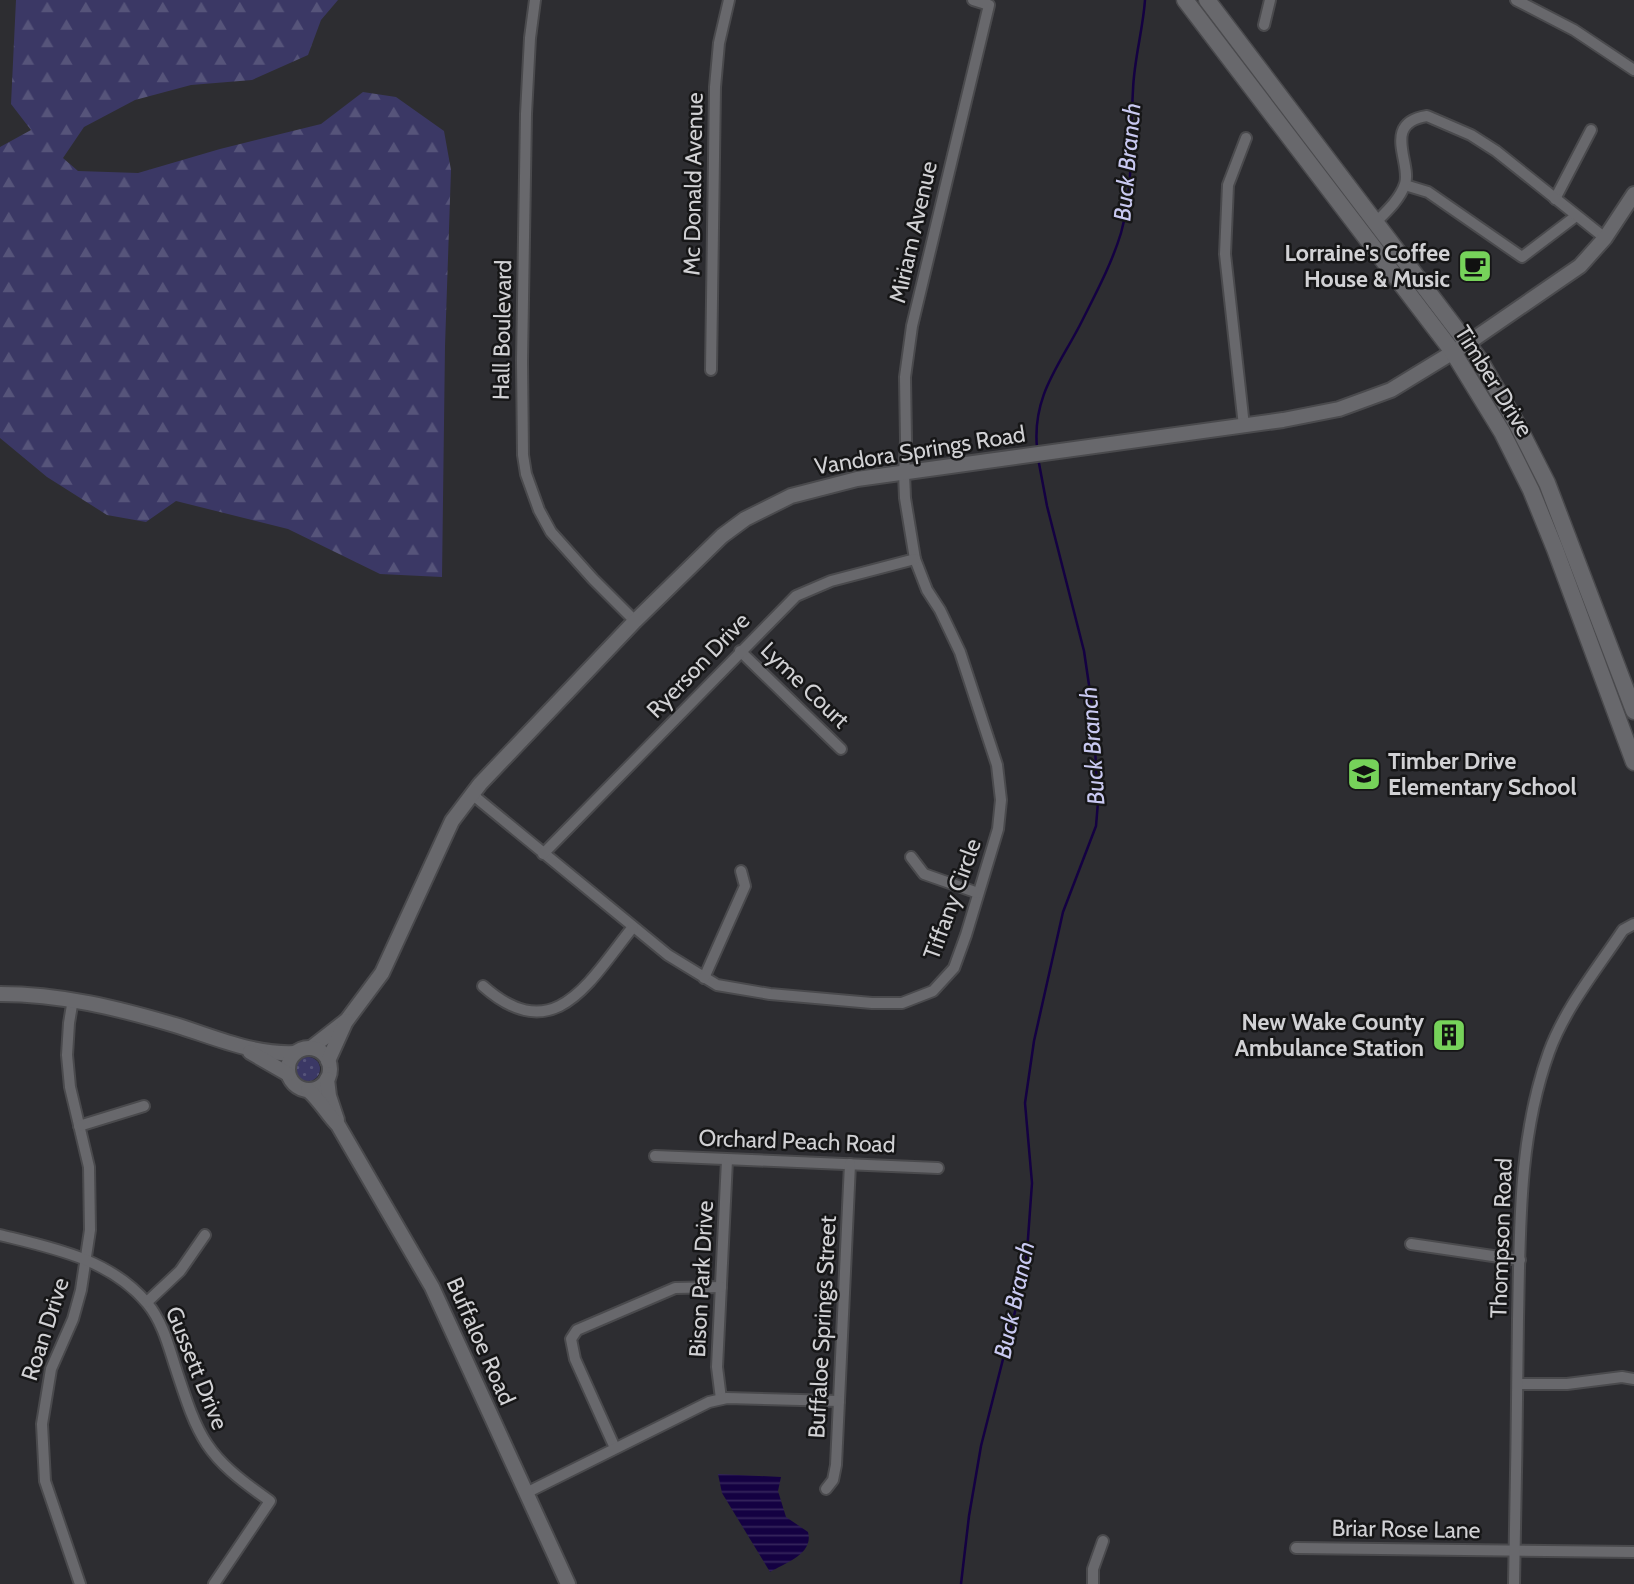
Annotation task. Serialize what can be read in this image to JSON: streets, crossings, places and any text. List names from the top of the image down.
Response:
{
  "streets": {
    "main road": ["Timber Drive"],
    "street": [
      "Mc Donald Avenue",
      "Miriam Avenue",
      "Hall Boulevard",
      "Vandora Springs Road",
      "Ryerson Drive",
      "Lyme Court",
      "Tiffany Circle",
      "Orchard Peach Road",
      "Thompson Road",
      "Bison Park Drive",
      "Buffaloe Springs Street",
      "Roan Drive",
      "Buffaloe Road",
      "Gussett Drive",
      "Briar Rose Lane"
    ]
  },
  "crossings": [
    ["Miriam Avenue", "Vandora Springs Road"],
    ["Miriam Avenue", "Tiffany Circle"],
    ["Hall Boulevard", "Vandora Springs Road"],
    ["Timber Drive", "Vandora Springs Road"],
    ["Vandora Springs Road", "Tiffany Circle"],
    ["Vandora Springs Road", "Buffaloe Road"],
    ["Ryerson Drive", "Lyme Court"],
    ["Ryerson Drive", "Tiffany Circle"],
    ["Orchard Peach Road", "Bison Park Drive"],
    ["Orchard Peach Road", "Buffaloe Springs Street"],
    ["Thompson Road", "Briar Rose Lane"],
    ["Roan Drive", "Gussett Drive"]
  ],
  "water": ["Buck Branch"],
  "places": {
    "cafe": ["Lorraine's Coffee House & Music"],
    "school or university": ["Timber Drive Elementary School"],
    "building": ["New Wake County Ambulance Station"]
  }
}
